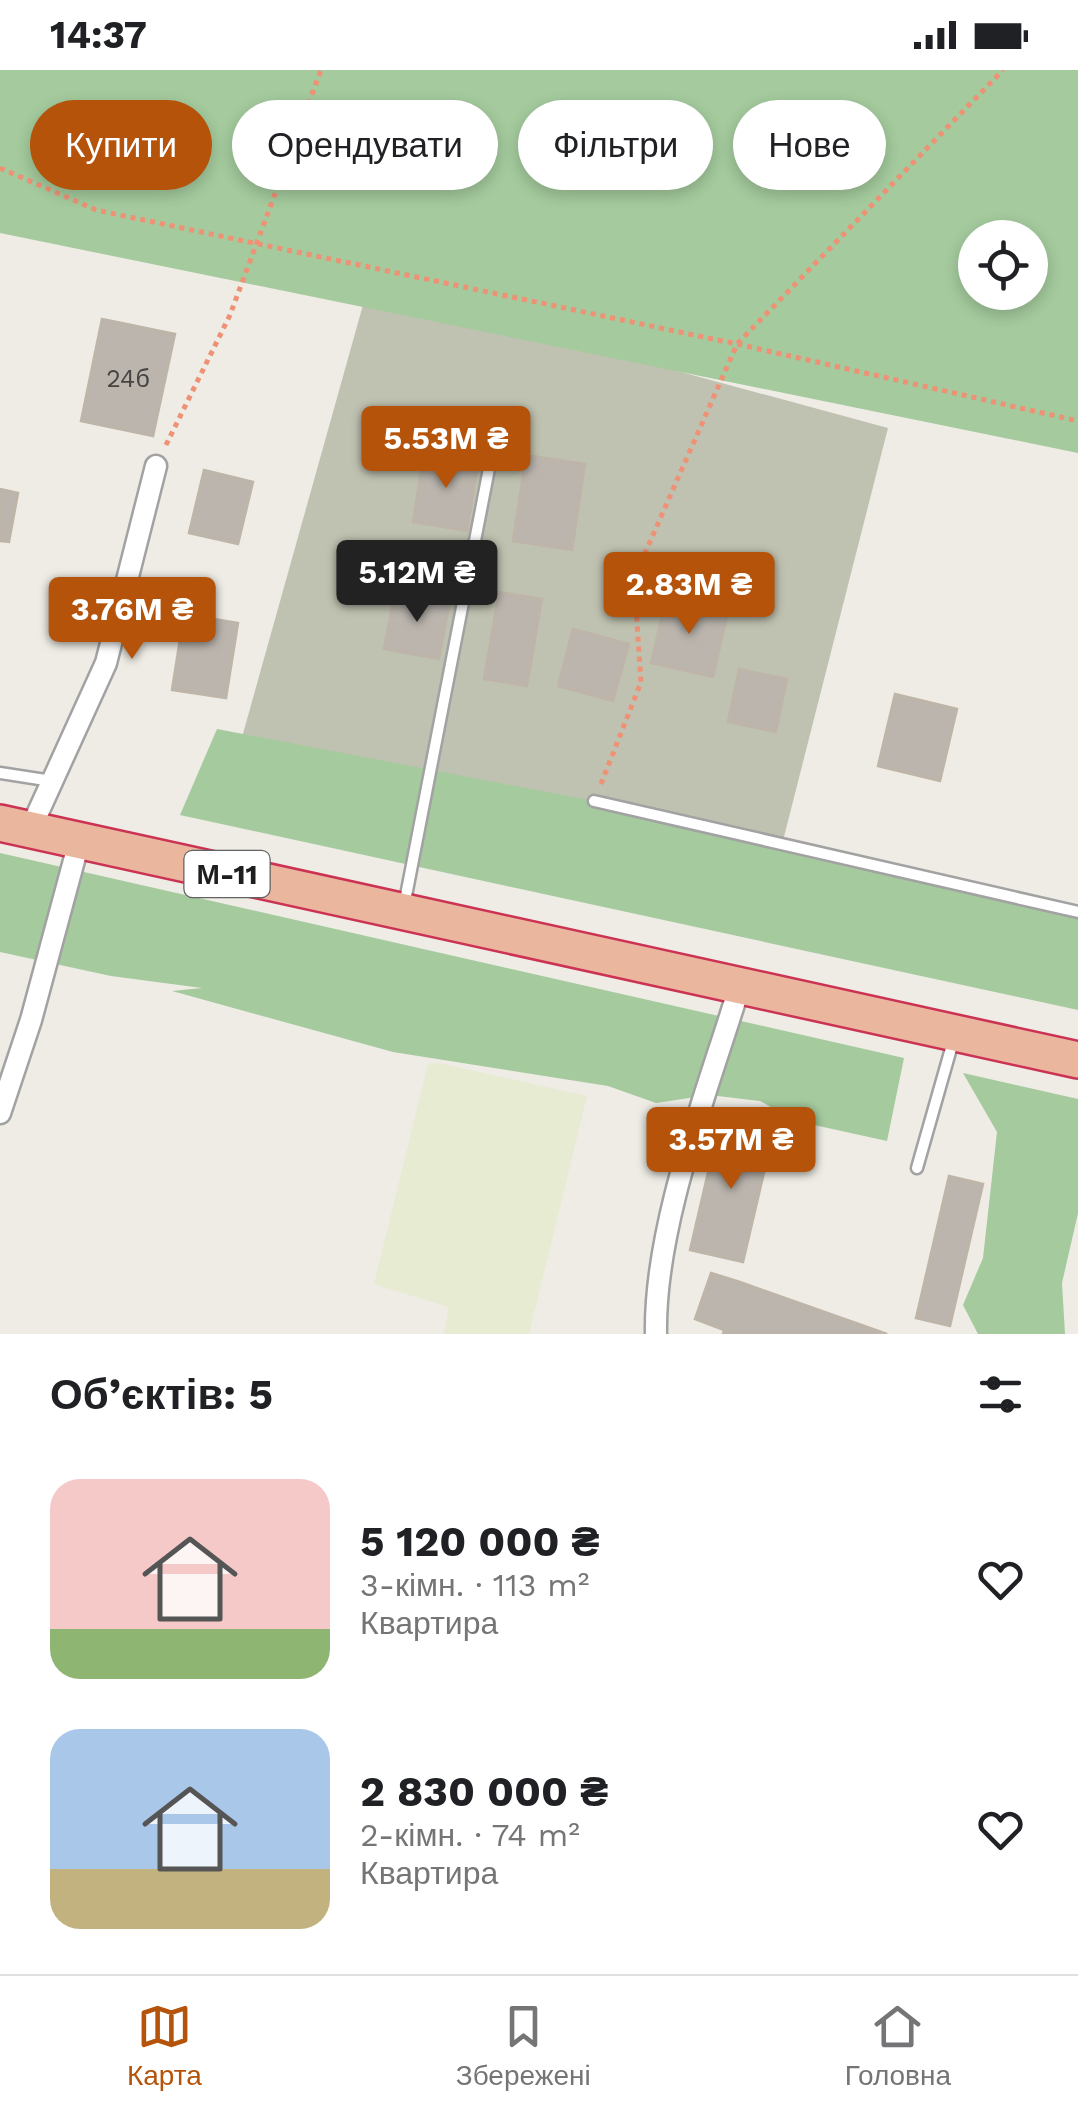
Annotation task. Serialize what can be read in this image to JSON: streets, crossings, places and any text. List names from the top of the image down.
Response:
{
  "streets": {
    "highway": ["М-11"]
  },
  "house_numbers": ["24б"],
  "page": {
    "status": "14:37",
    "chip": [
      "Купити",
      "Орендувати",
      "Фільтри",
      "Нове"
    ],
    "price": [
      "5.53M ₴",
      "5.12M ₴",
      "2.83M ₴",
      "3.76M ₴",
      "3.57M ₴"
    ],
    "heading": "Об’єктів: 5",
    "list": [
      {
        "name": "5 120 000 ₴",
        "note": "3-кімн. · 113 m² · Квартира"
      },
      {
        "name": "2 830 000 ₴",
        "note": "2-кімн. · 74 m² · Квартира"
      }
    ],
    "tabs": ["Карта", "Збережені", "Головна"]
  }
}
